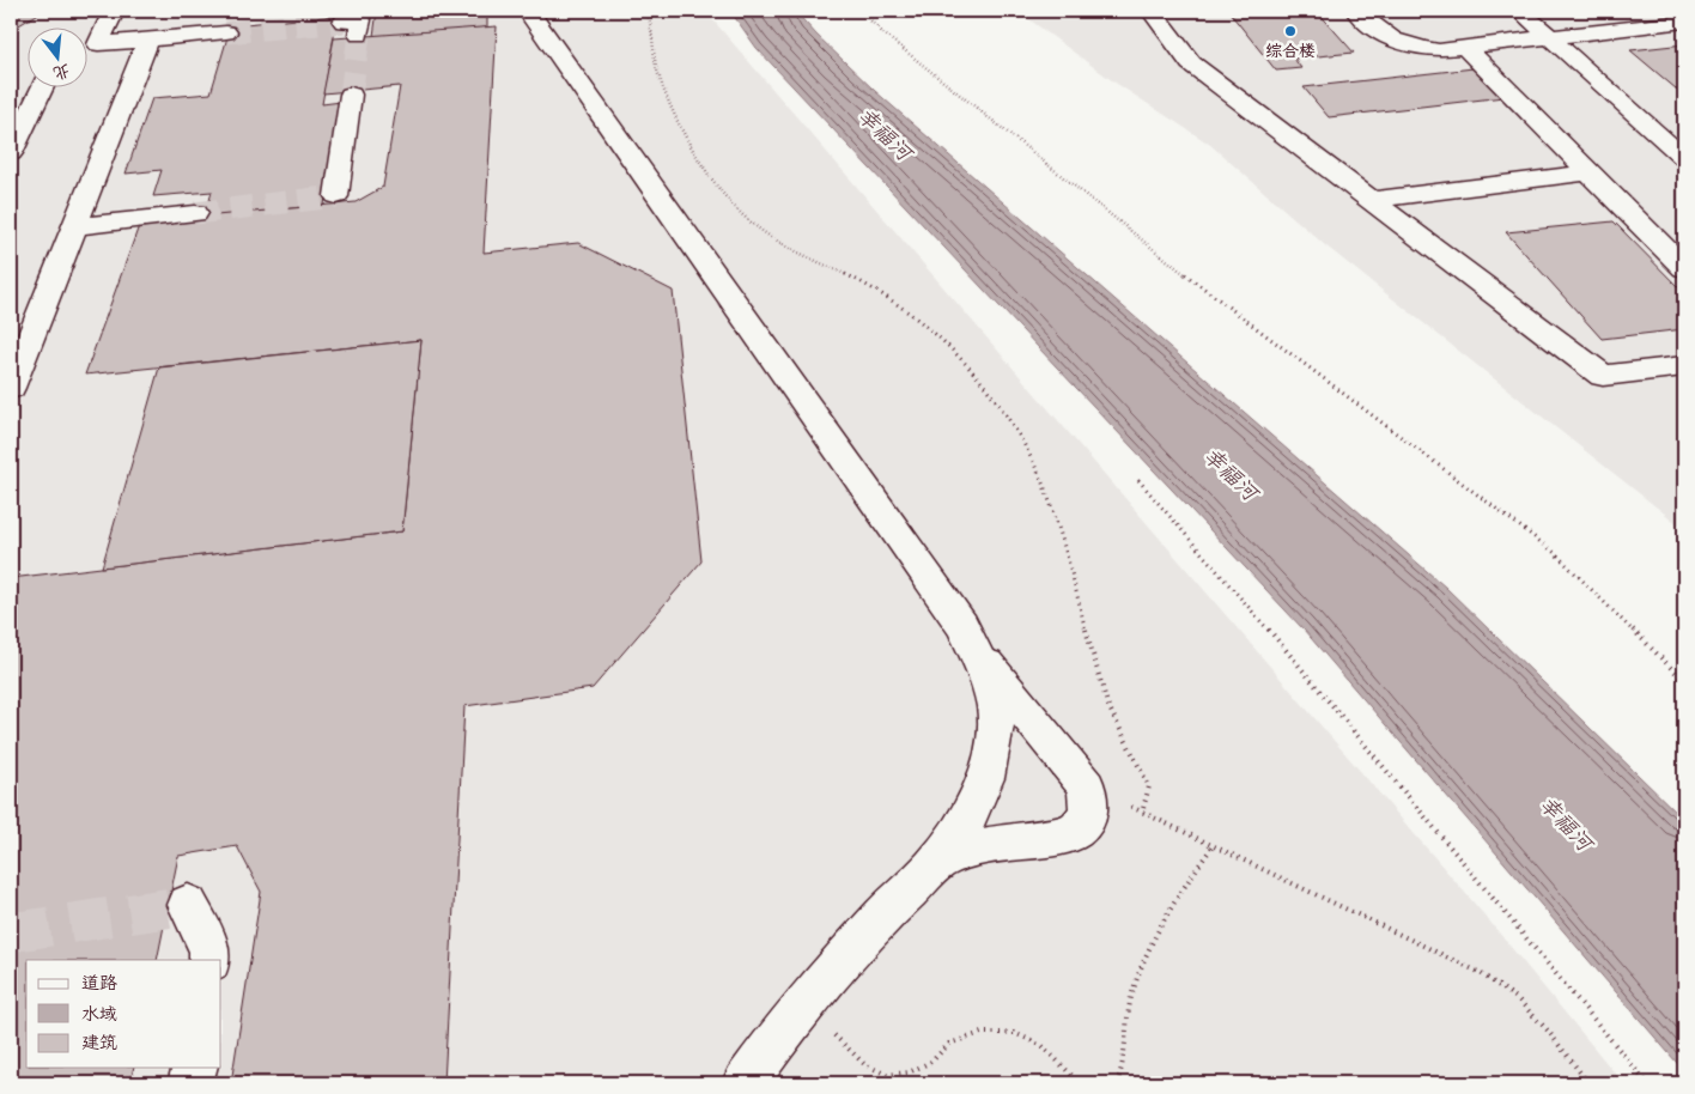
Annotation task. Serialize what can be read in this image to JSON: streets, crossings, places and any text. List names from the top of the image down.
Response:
{
  "water": ["幸福河"],
  "places": ["综合楼"],
  "legend": ["道路", "水域", "建筑"],
  "north": "bottom"
}
